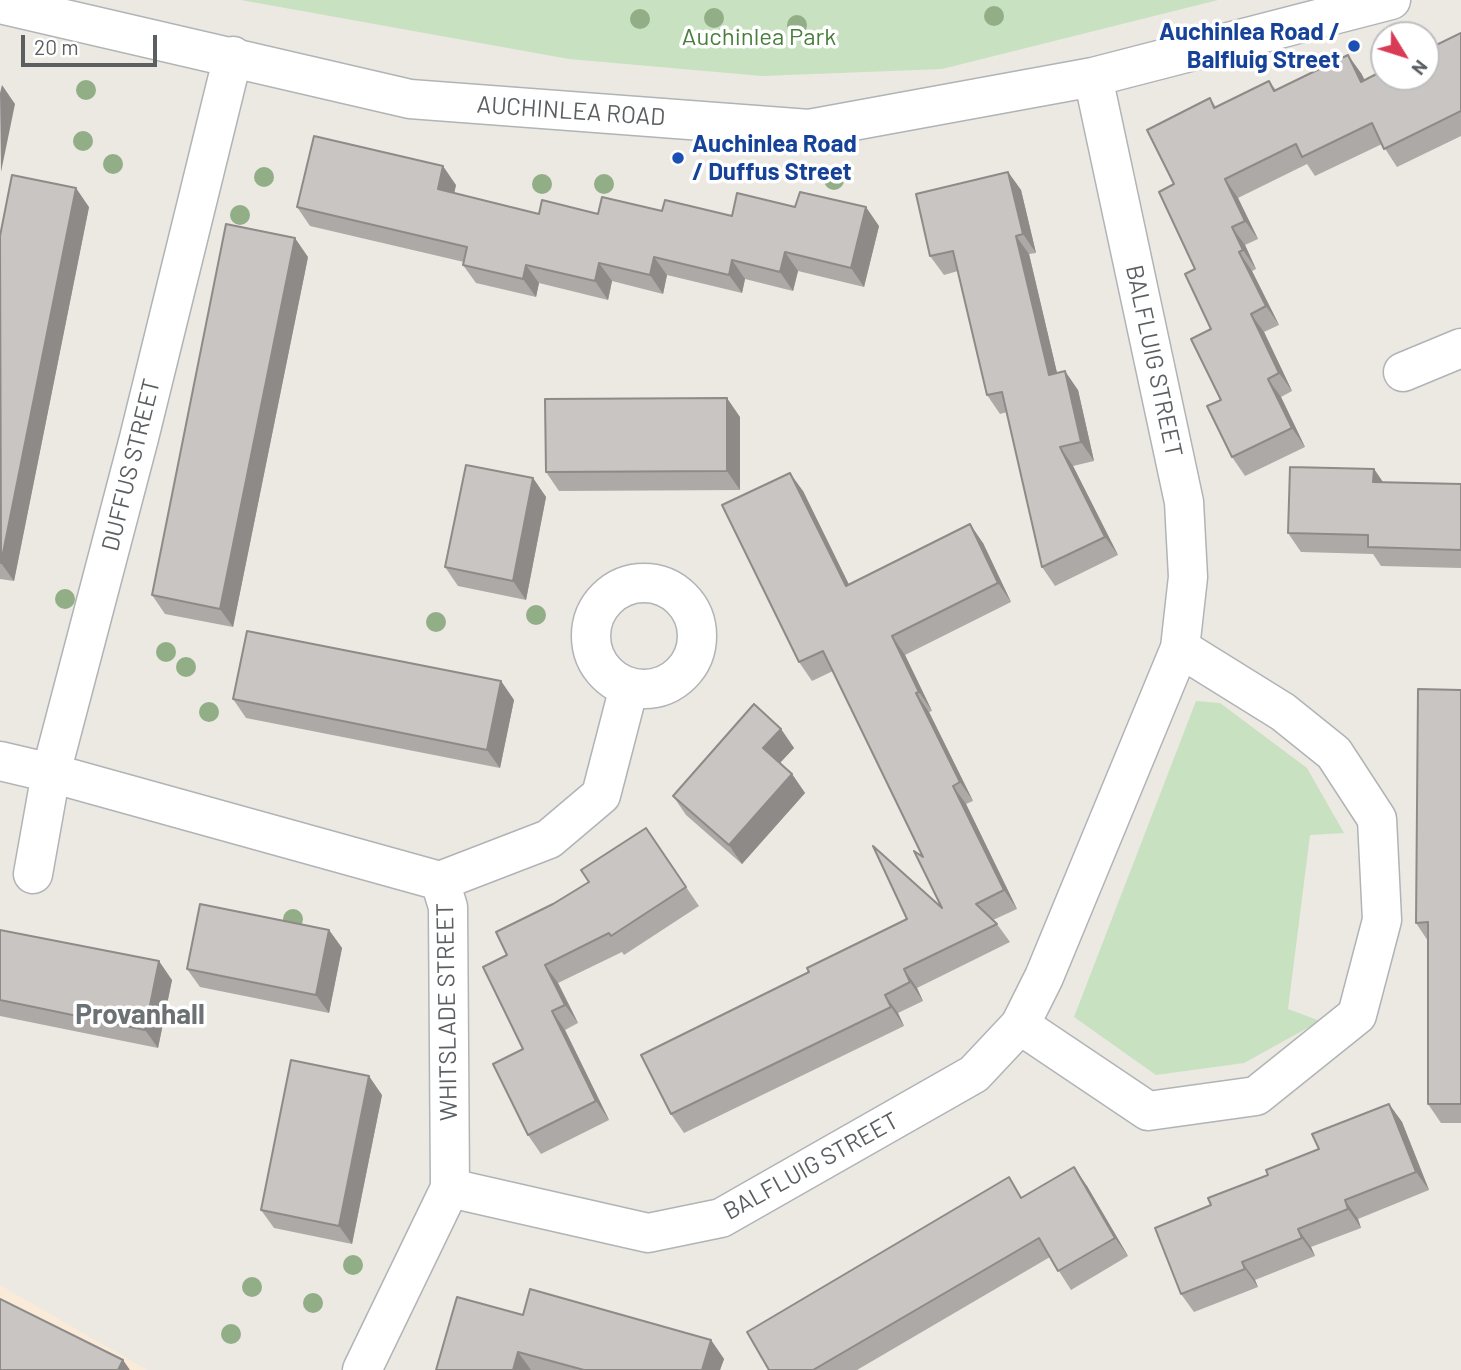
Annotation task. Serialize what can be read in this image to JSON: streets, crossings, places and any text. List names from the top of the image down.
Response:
{
  "streets": {
    "street": [
      "AUCHINLEA ROAD",
      "BALFLUIG STREET",
      "DUFFUS STREET",
      "WHITSLADE STREET"
    ]
  },
  "crossings": [
    ["AUCHINLEA ROAD", "BALFLUIG STREET"],
    ["AUCHINLEA ROAD", "DUFFUS STREET"],
    ["BALFLUIG STREET", "WHITSLADE STREET"],
    ["DUFFUS STREET", "WHITSLADE STREET"]
  ],
  "districts": ["Provanhall"],
  "parks": ["Auchinlea Park"],
  "places": ["Auchinlea Road / Balfluig Street", "Auchinlea Road / Duffus Street"],
  "scale_bar": "20 m",
  "north": "bottom right"
}
